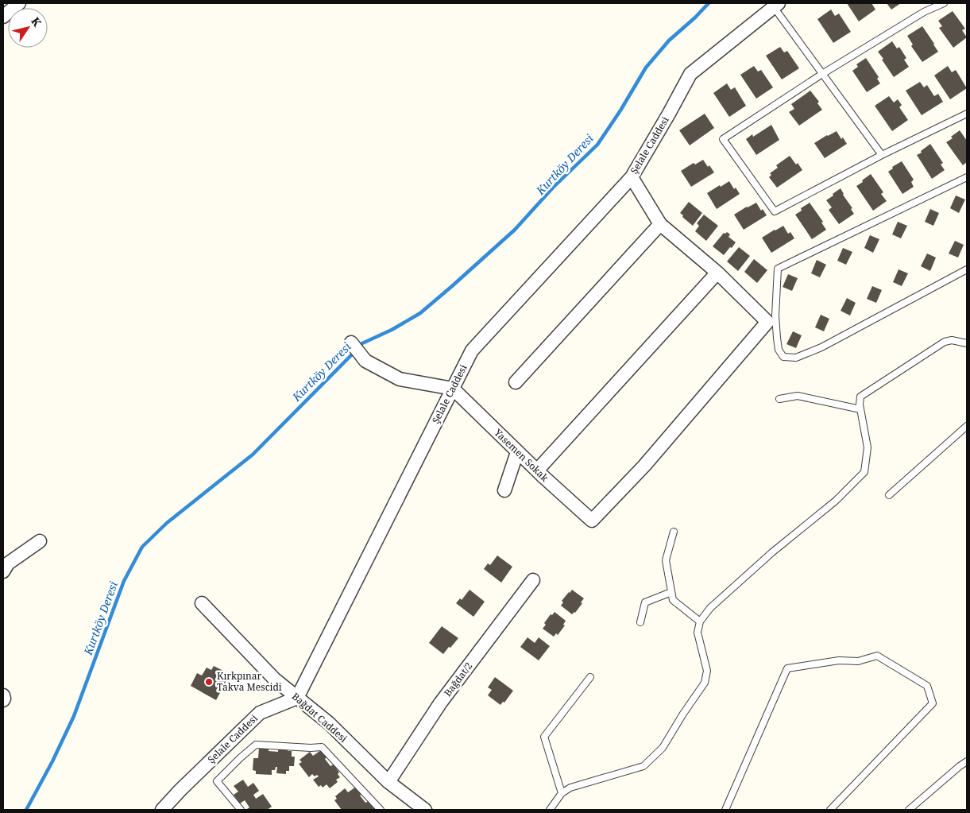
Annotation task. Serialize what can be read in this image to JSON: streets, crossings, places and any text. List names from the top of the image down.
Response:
{
  "streets": {
    "street": [
      "Şelale Caddesi",
      "Yasemen Sokak",
      "Bağdat/2",
      "Bağdat Caddesi"
    ]
  },
  "crossings": [
    ["Şelale Caddesi", "Yasemen Sokak"],
    ["Şelale Caddesi", "Bağdat Caddesi"],
    ["Bağdat/2", "Bağdat Caddesi"]
  ],
  "water": ["Kurtköy Deresi"],
  "places": ["Kırkpınar Takva Mescidi"],
  "north": "top right"
}
